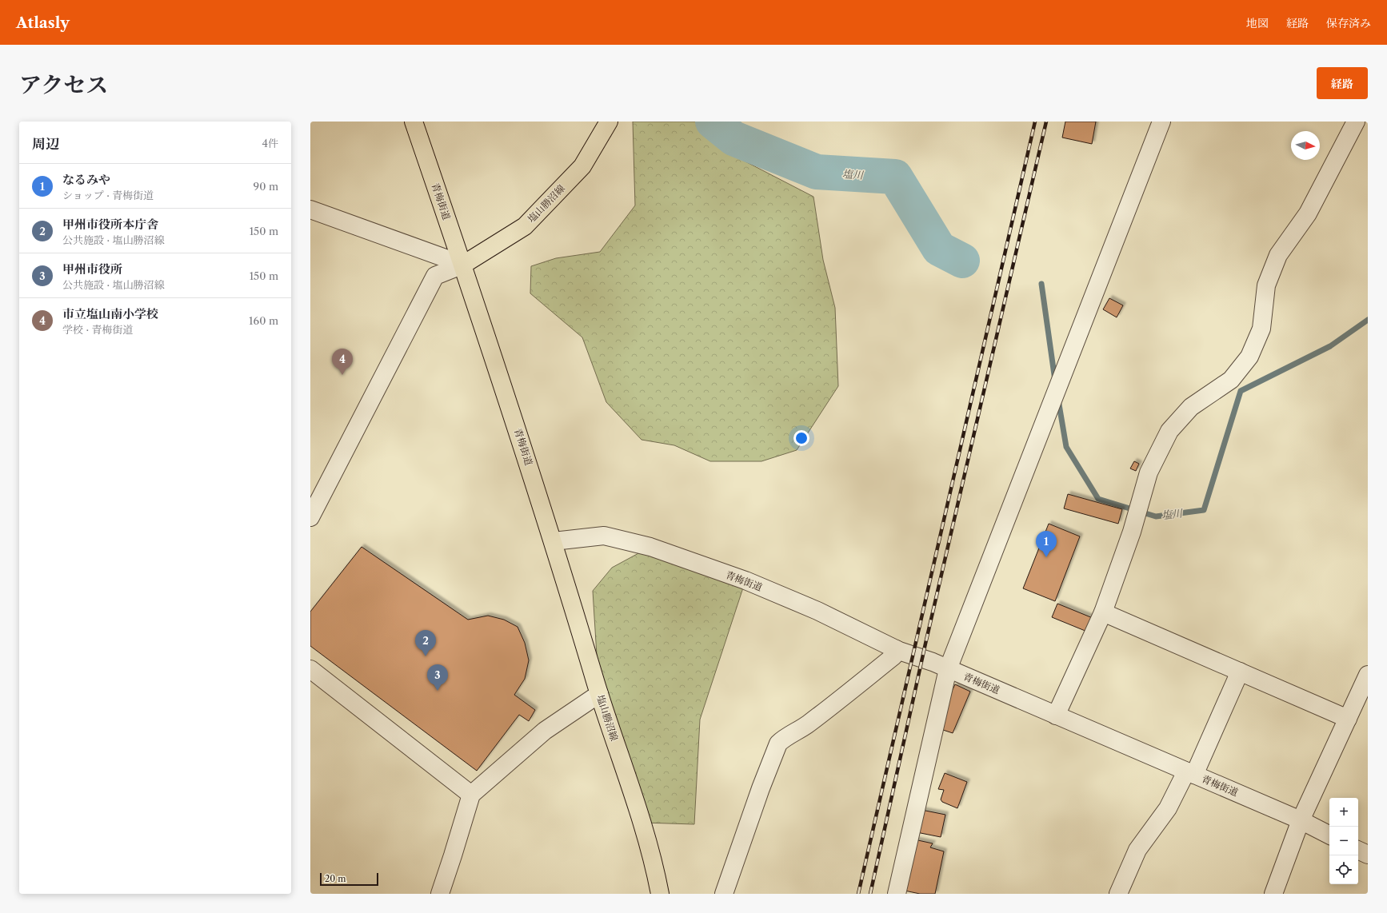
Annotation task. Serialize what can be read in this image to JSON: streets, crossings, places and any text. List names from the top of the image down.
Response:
{
  "streets": {
    "main road": ["青梅街道", "塩山勝沼線"]
  },
  "crossings": [
    ["青梅街道", "塩山勝沼線"]
  ],
  "water": ["塩川"],
  "scale_bar": "20 m",
  "north": "right",
  "page": {
    "header": "Atlasly",
    "nav": ["地図", "経路", "保存済み"],
    "title": "アクセス",
    "buttons": "経路",
    "heading": ["周辺", "4件"],
    "list": [
      {
        "mark": "1",
        "name": "なるみや",
        "note": "ショップ · 青梅街道",
        "value": "90 m"
      },
      {
        "mark": "2",
        "name": "甲州市役所本庁舎",
        "note": "公共施設 · 塩山勝沼線",
        "value": "150 m"
      },
      {
        "mark": "3",
        "name": "甲州市役所",
        "note": "公共施設 · 塩山勝沼線",
        "value": "150 m"
      },
      {
        "mark": "4",
        "name": "市立塩山南小学校",
        "note": "学校 · 青梅街道",
        "value": "160 m"
      }
    ],
    "pins": [
      "4",
      "1",
      "2",
      "3"
    ],
    "map_buttons": ["+", "−"],
    "scale": "20 m"
  }
}
